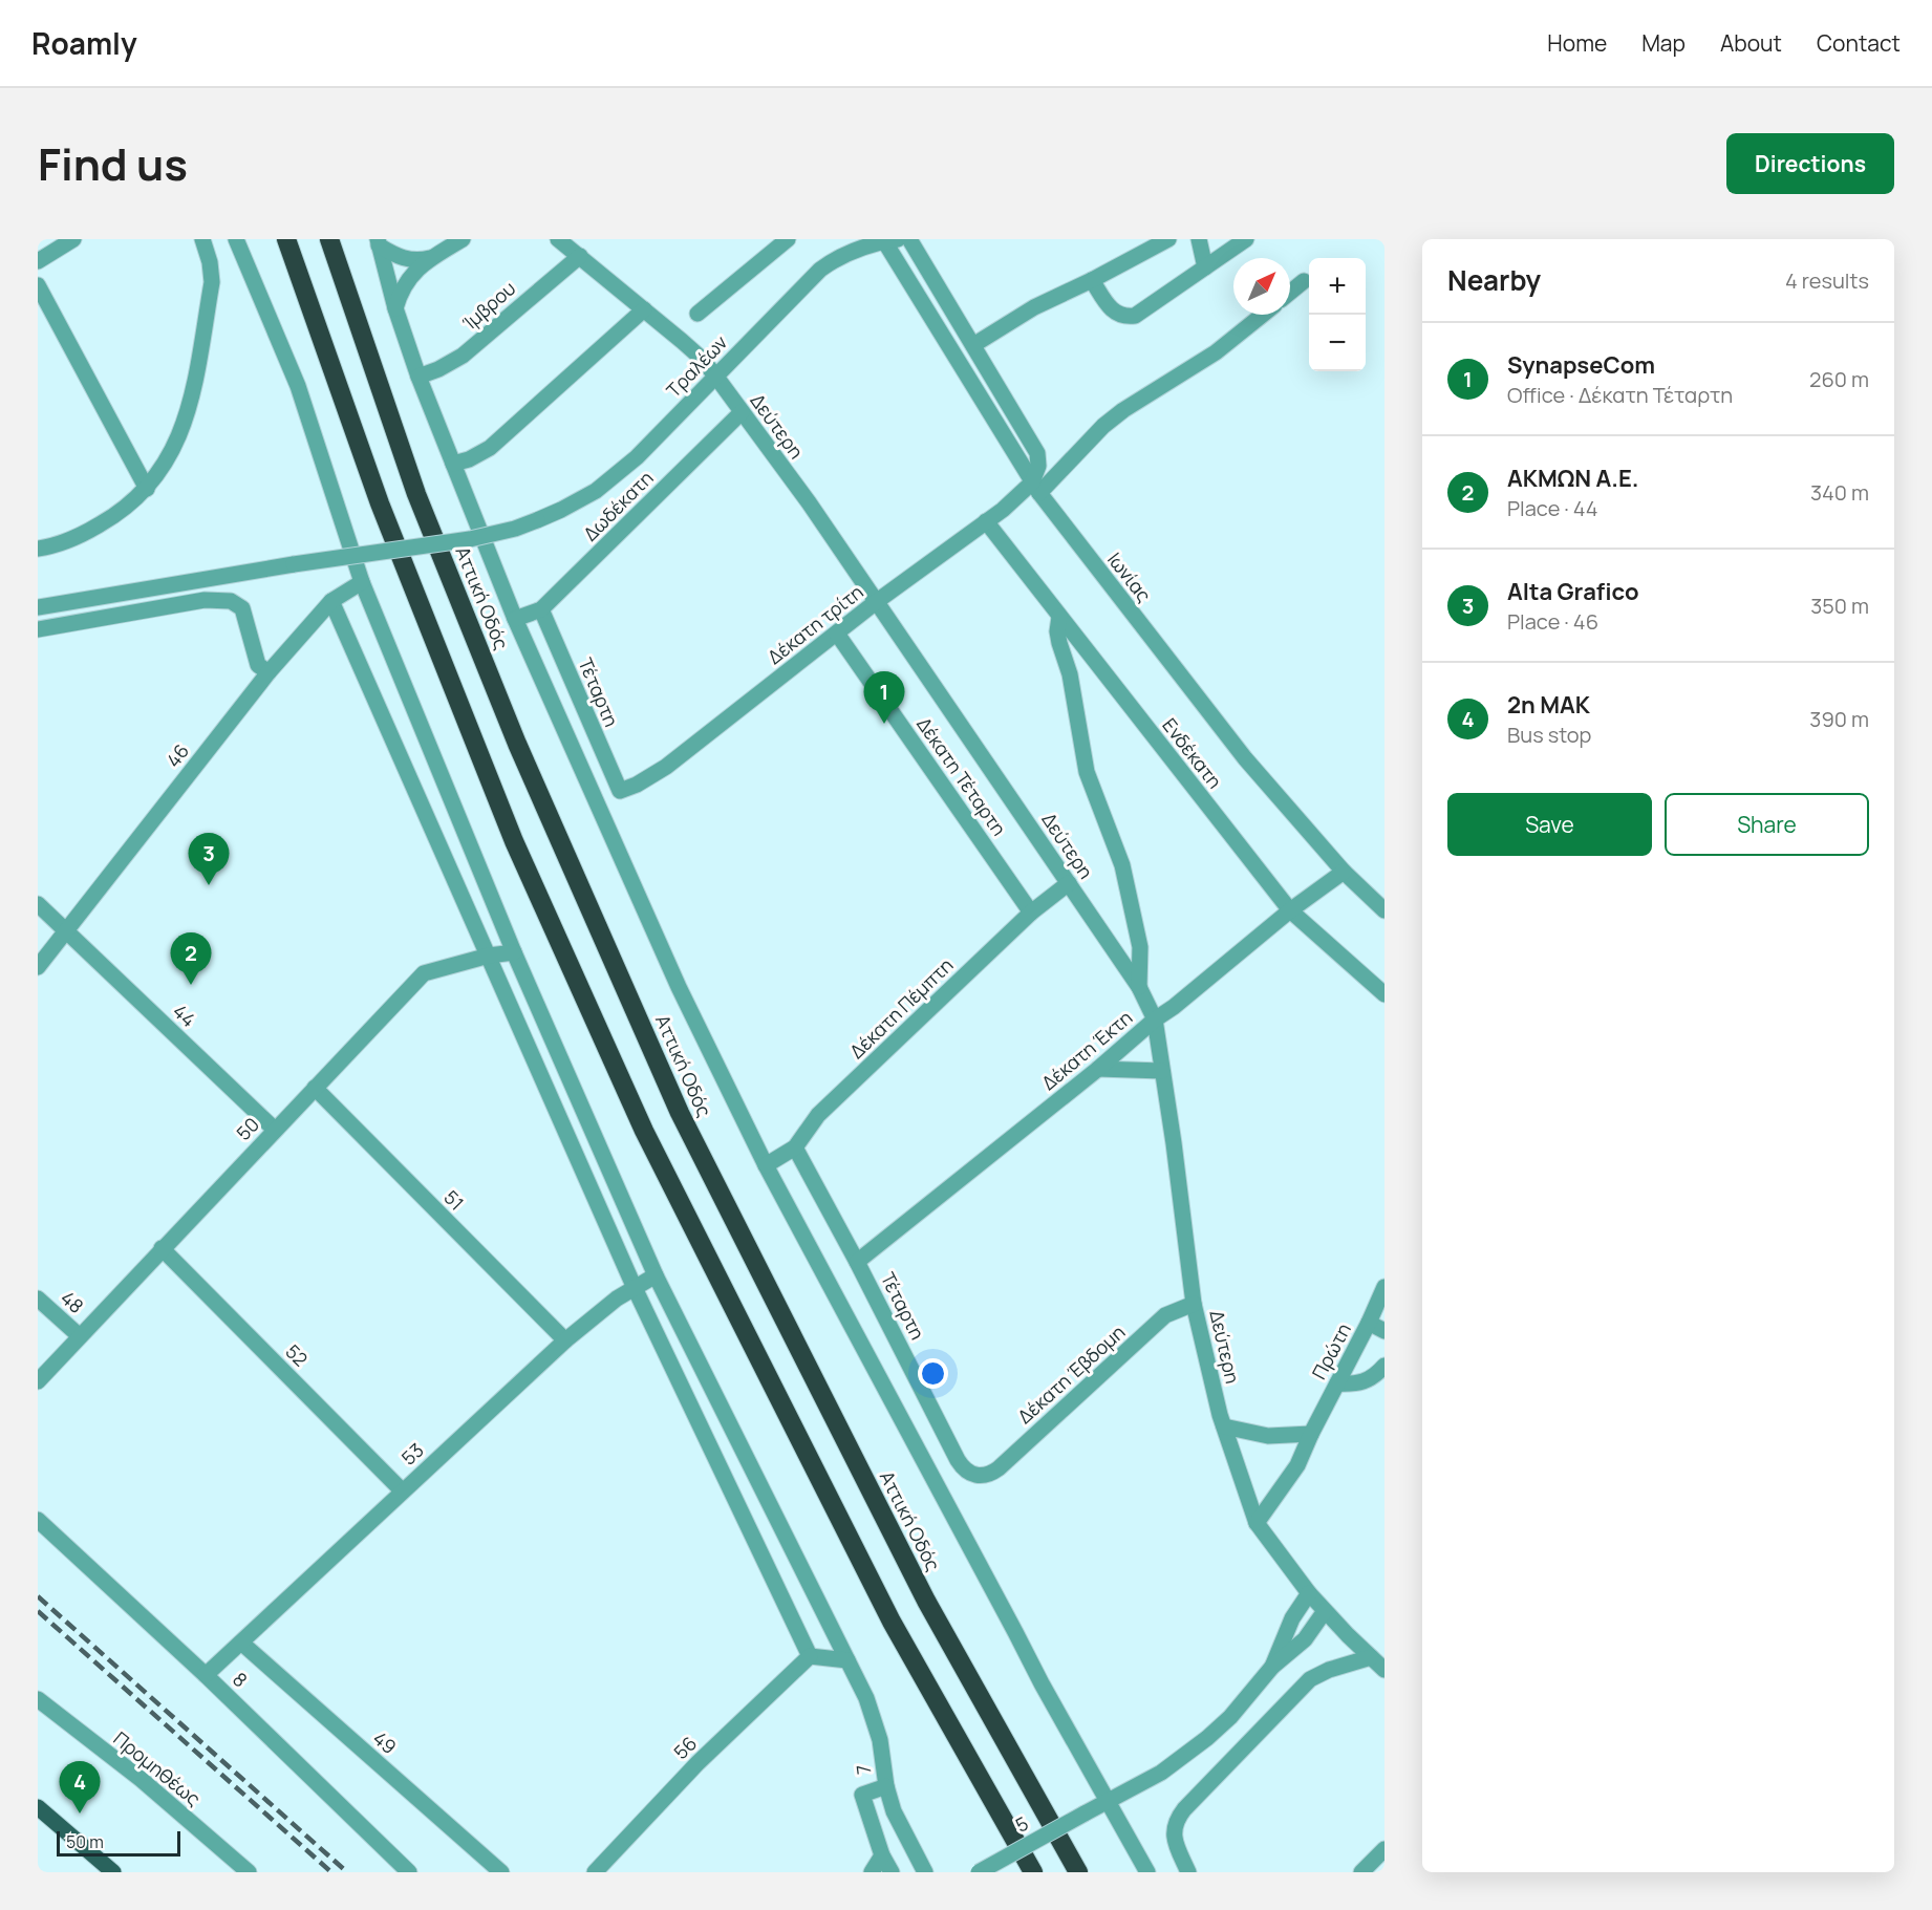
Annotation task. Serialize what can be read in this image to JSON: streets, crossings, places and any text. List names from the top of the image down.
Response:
{
  "streets": {
    "highway": ["Αττική Οδός"],
    "street": [
      "Ίμβρου",
      "Τραλέων",
      "Δεύτερη",
      "Δωδέκατη",
      "Ιωνίας",
      "Δέκατη τρίτη",
      "Τέταρτη",
      "Ενδέκατη",
      "46",
      "Δέκατη Τέταρτη",
      "Δέκατη Πέμπτη",
      "44",
      "Δέκατη Έκτη",
      "50",
      "51",
      "48",
      "Πρώτη",
      "52",
      "Δέκατη Έβδομη",
      "53",
      "8",
      "49",
      "56",
      "Προμηθέως",
      "7",
      "5"
    ]
  },
  "crossings": [
    ["Ίμβρου", "Δεύτερη"],
    ["Τραλέων", "Δεύτερη"],
    ["Τραλέων", "Ιωνίας"],
    ["Δεύτερη", "Δωδέκατη"],
    ["Δεύτερη", "Δέκατη τρίτη"],
    ["Δεύτερη", "Δέκατη Πέμπτη"],
    ["Δεύτερη", "Δέκατη Έκτη"],
    ["Δεύτερη", "Πρώτη"],
    ["Δεύτερη", "Δέκατη Έβδομη"],
    ["Δωδέκατη", "Τέταρτη"],
    ["Ιωνίας", "Δέκατη τρίτη"],
    ["Ιωνίας", "Δέκατη Έκτη"],
    ["Δέκατη τρίτη", "Τέταρτη"],
    ["Δέκατη τρίτη", "Ενδέκατη"],
    ["Δέκατη τρίτη", "Δέκατη Τέταρτη"],
    ["Τέταρτη", "Δέκατη Πέμπτη"],
    ["Τέταρτη", "Δέκατη Έκτη"],
    ["Τέταρτη", "Δέκατη Έβδομη"],
    ["Ενδέκατη", "Δέκατη Έκτη"],
    ["46", "44"],
    ["46", "7"],
    ["Δέκατη Τέταρτη", "Δέκατη Πέμπτη"],
    ["44", "50"],
    ["50", "51"],
    ["50", "48"],
    ["50", "52"],
    ["50", "7"],
    ["51", "53"],
    ["52", "53"],
    ["53", "8"],
    ["53", "49"],
    ["53", "7"]
  ],
  "scale_bar": "50 m",
  "north": "top right",
  "page": {
    "header": "Roamly",
    "nav": [
      "Home",
      "Map",
      "About",
      "Contact"
    ],
    "title": "Find us",
    "buttons": [
      "Directions",
      ["Save", "Share"]
    ],
    "heading": ["Nearby", "4 results"],
    "map_buttons": ["+", "−"],
    "list": [
      {
        "mark": "1",
        "name": "SynapseCom",
        "note": "Office · Δέκατη Τέταρτη",
        "value": "260 m"
      },
      {
        "mark": "2",
        "name": "ΑΚΜΩΝ Α.Ε.",
        "note": "Place · 44",
        "value": "340 m"
      },
      {
        "mark": "3",
        "name": "Alta Grafico",
        "note": "Place · 46",
        "value": "350 m"
      },
      {
        "mark": "4",
        "name": "2η ΜΑΚ",
        "note": "Bus stop",
        "value": "390 m"
      }
    ],
    "pins": [
      "1",
      "3",
      "2",
      "4"
    ],
    "scale": "50 m"
  }
}
